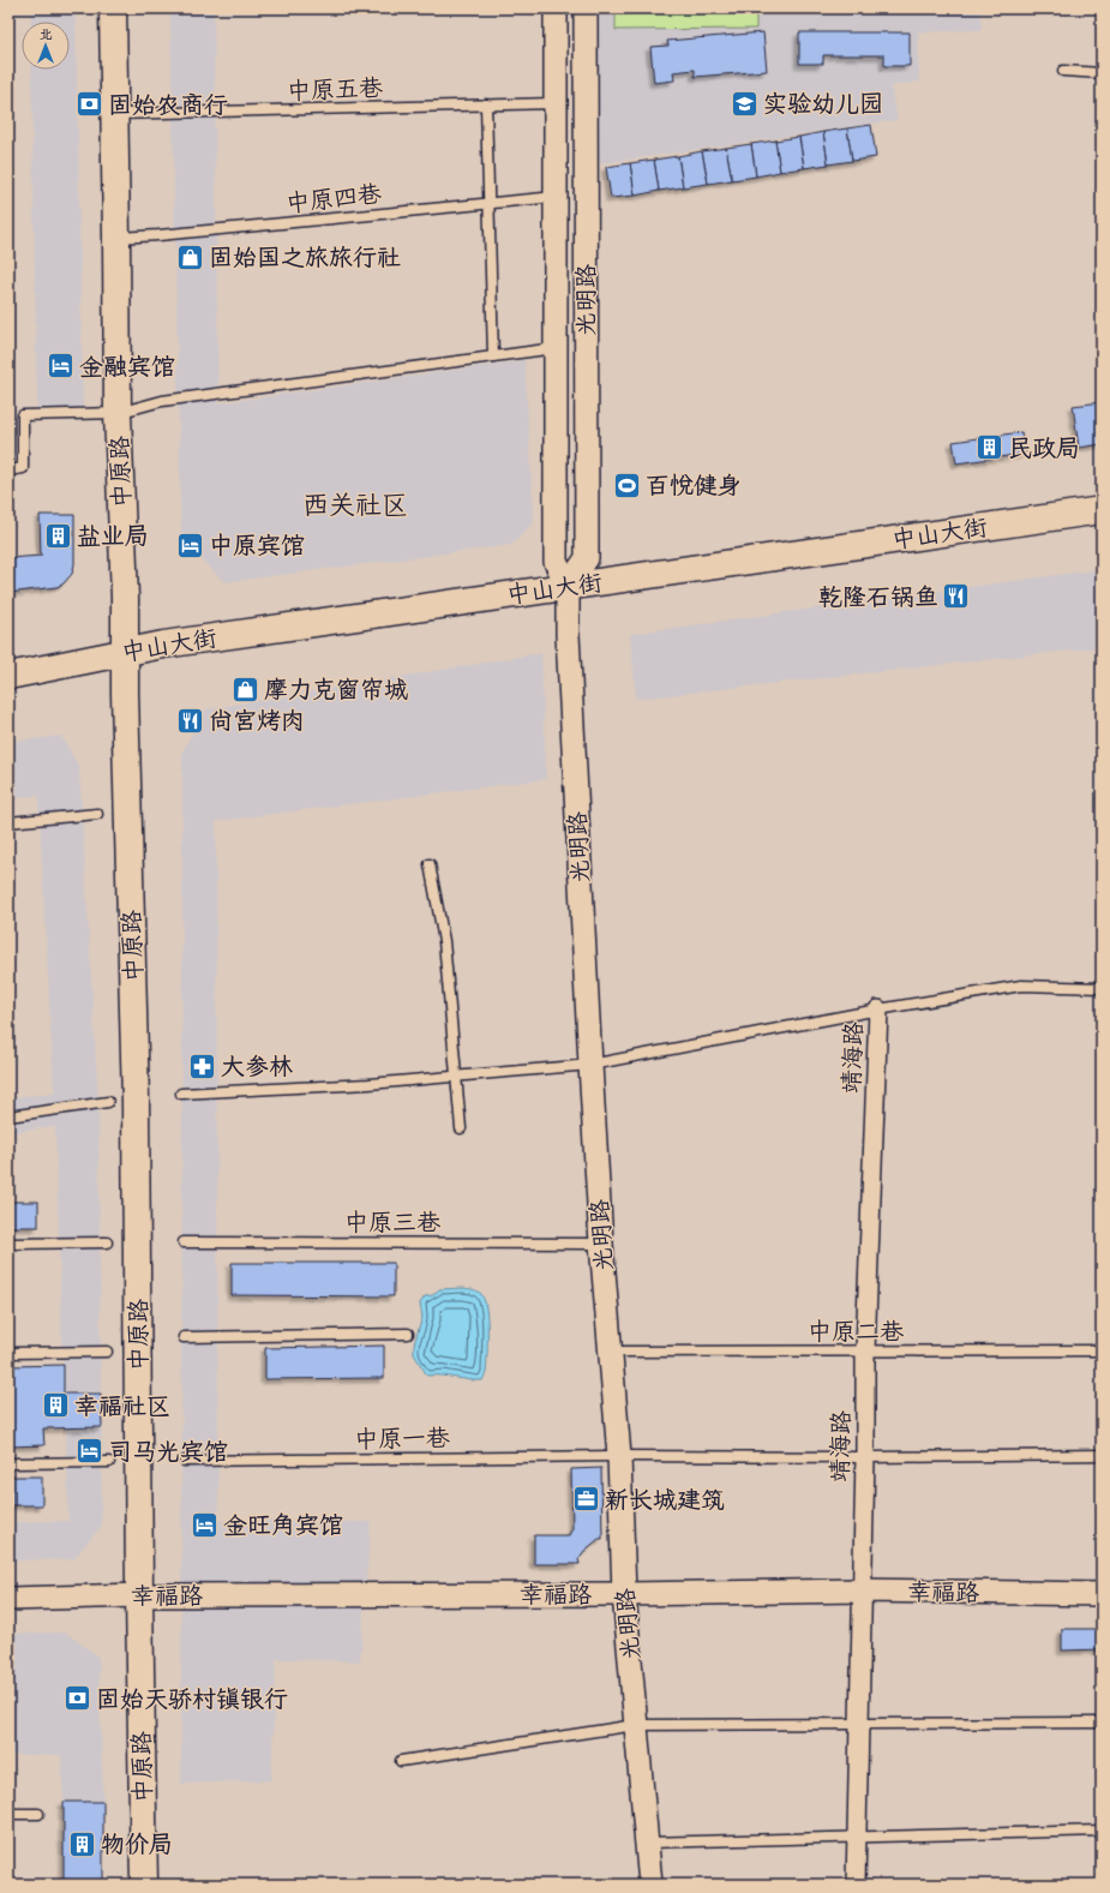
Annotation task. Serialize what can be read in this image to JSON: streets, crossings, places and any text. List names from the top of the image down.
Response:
{
  "streets": {
    "main road": ["中原路", "中山大街"],
    "street": ["光明路", "靖海路", "幸福路"],
    "lane": [
      "中原五巷",
      "中原四巷",
      "中原三巷",
      "中原二巷",
      "中原一巷"
    ]
  },
  "crossings": [
    ["中原五巷", "光明路"],
    ["中原五巷", "中原路"],
    ["中原四巷", "光明路"],
    ["中原四巷", "中原路"],
    ["光明路", "中山大街"],
    ["光明路", "中原三巷"],
    ["光明路", "中原二巷"],
    ["光明路", "中原一巷"],
    ["光明路", "幸福路"],
    ["中原路", "中山大街"],
    ["中原路", "幸福路"],
    ["靖海路", "中原二巷"],
    ["靖海路", "中原一巷"],
    ["靖海路", "幸福路"]
  ],
  "districts": ["西关社区"],
  "places": {
    "school or university": ["实验幼儿园"],
    "bank": ["固始农商行", "固始天骄村镇银行"],
    "shop": ["固始国之旅旅行社", "摩力克窗帘城"],
    "hotel": [
      "金融宾馆",
      "中原宾馆",
      "司马光宾馆",
      "金旺角宾馆"
    ],
    "building": [
      "民政局",
      "盐业局",
      "幸福社区",
      "物价局"
    ],
    "sports": ["百悦健身"],
    "restaurant": ["乾隆石锅鱼", "尚宫烤肉"],
    "pharmacy": ["大参林"],
    "office": ["新长城建筑"]
  },
  "north": "top"
}
